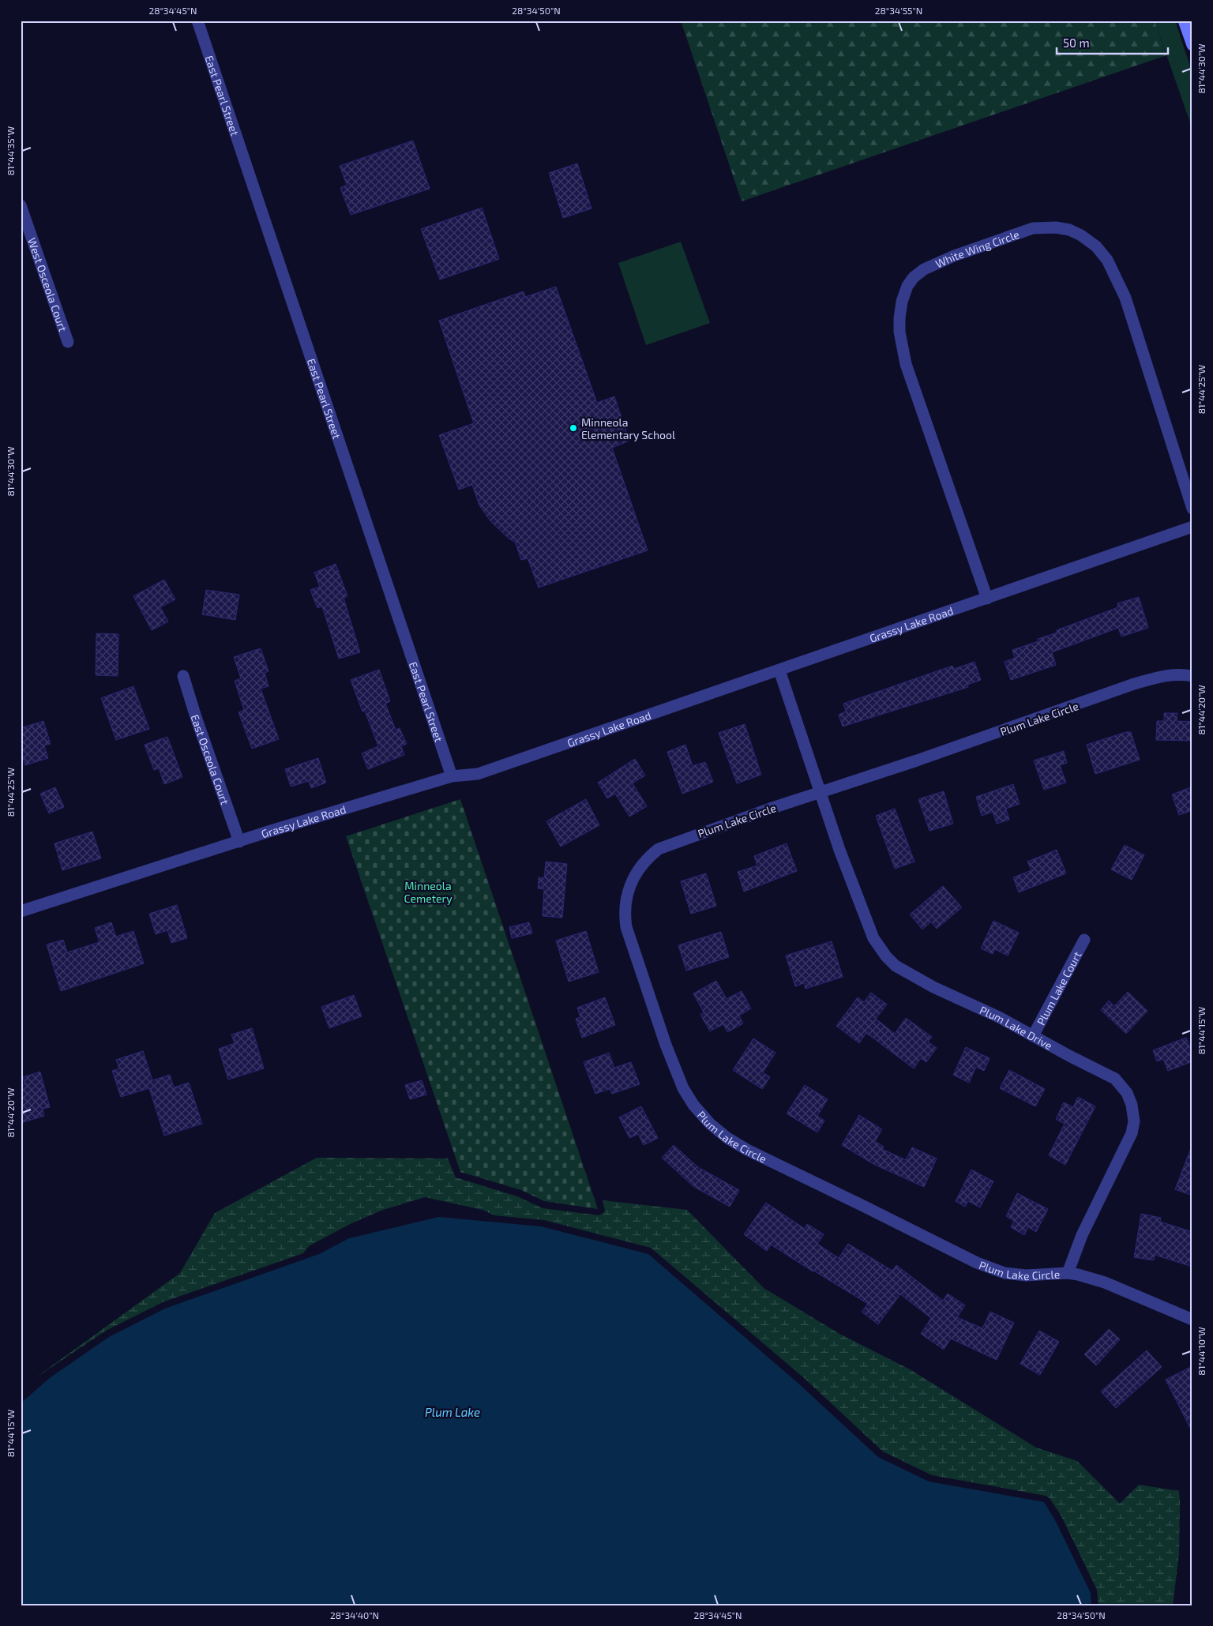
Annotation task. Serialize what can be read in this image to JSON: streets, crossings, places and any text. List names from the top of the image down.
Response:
{
  "streets": {
    "street": [
      "East Pearl Street",
      "White Wing Circle",
      "West Osceola Court",
      "Grassy Lake Road",
      "Plum Lake Circle",
      "East Osceola Court",
      "Plum Lake Court",
      "Plum Lake Drive"
    ]
  },
  "crossings": [
    ["East Pearl Street", "Grassy Lake Road"],
    ["White Wing Circle", "Grassy Lake Road"],
    ["Grassy Lake Road", "East Osceola Court"],
    ["Plum Lake Circle", "Plum Lake Drive"],
    ["Plum Lake Court", "Plum Lake Drive"]
  ],
  "water": ["Plum Lake"],
  "parks": ["Minneola Cemetery"],
  "places": ["Minneola Elementary School"],
  "scale_bar": "50 m",
  "coordinates": [
    "28°34'45\"N",
    "28°34'50\"N",
    "28°34'55\"N",
    "81°44'30\"W",
    "81°44'35\"W",
    "81°44'25\"W",
    "81°44'20\"W",
    "81°44'15\"W",
    "81°44'10\"W",
    "28°34'40\"N"
  ]
}
